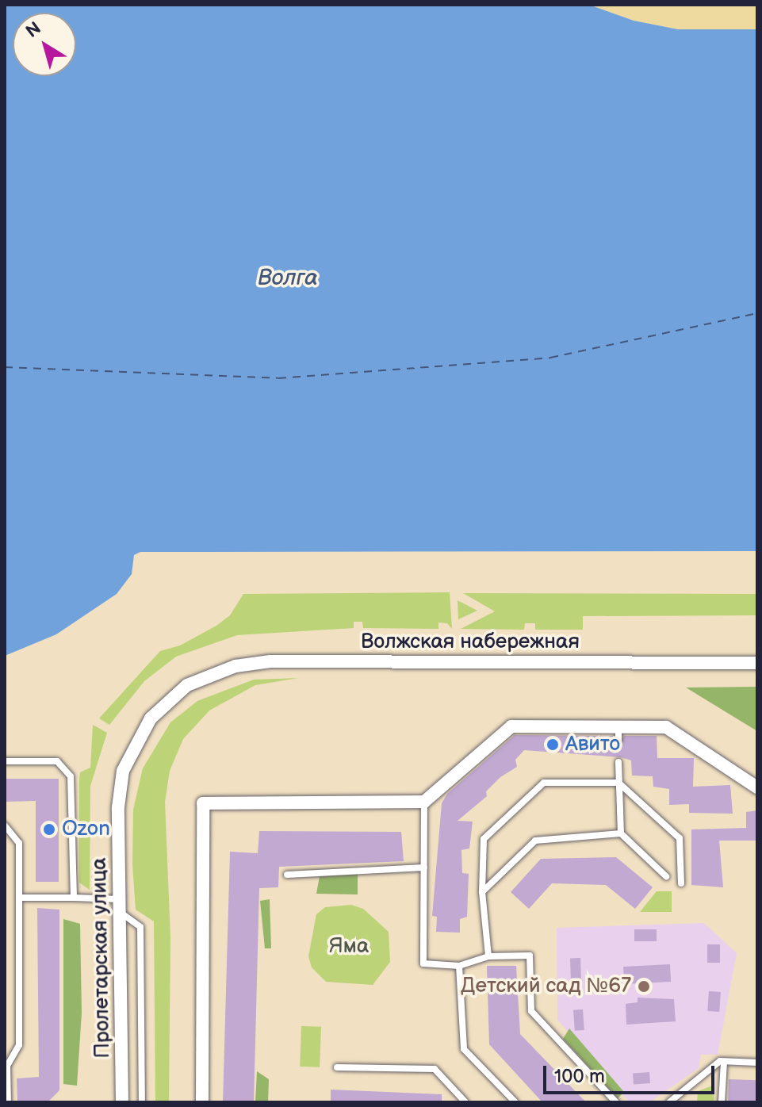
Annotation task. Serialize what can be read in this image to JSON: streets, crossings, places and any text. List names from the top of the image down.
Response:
{
  "streets": {
    "street": ["Волжская набережная", "Пролетарская улица"]
  },
  "crossings": [
    ["Волжская набережная", "Пролетарская улица"]
  ],
  "water": ["Волга"],
  "parks": ["Яма"],
  "places": ["Авито", "Ozon", "Детский сад №67"],
  "scale_bar": "100 m",
  "north": "top left"
}
